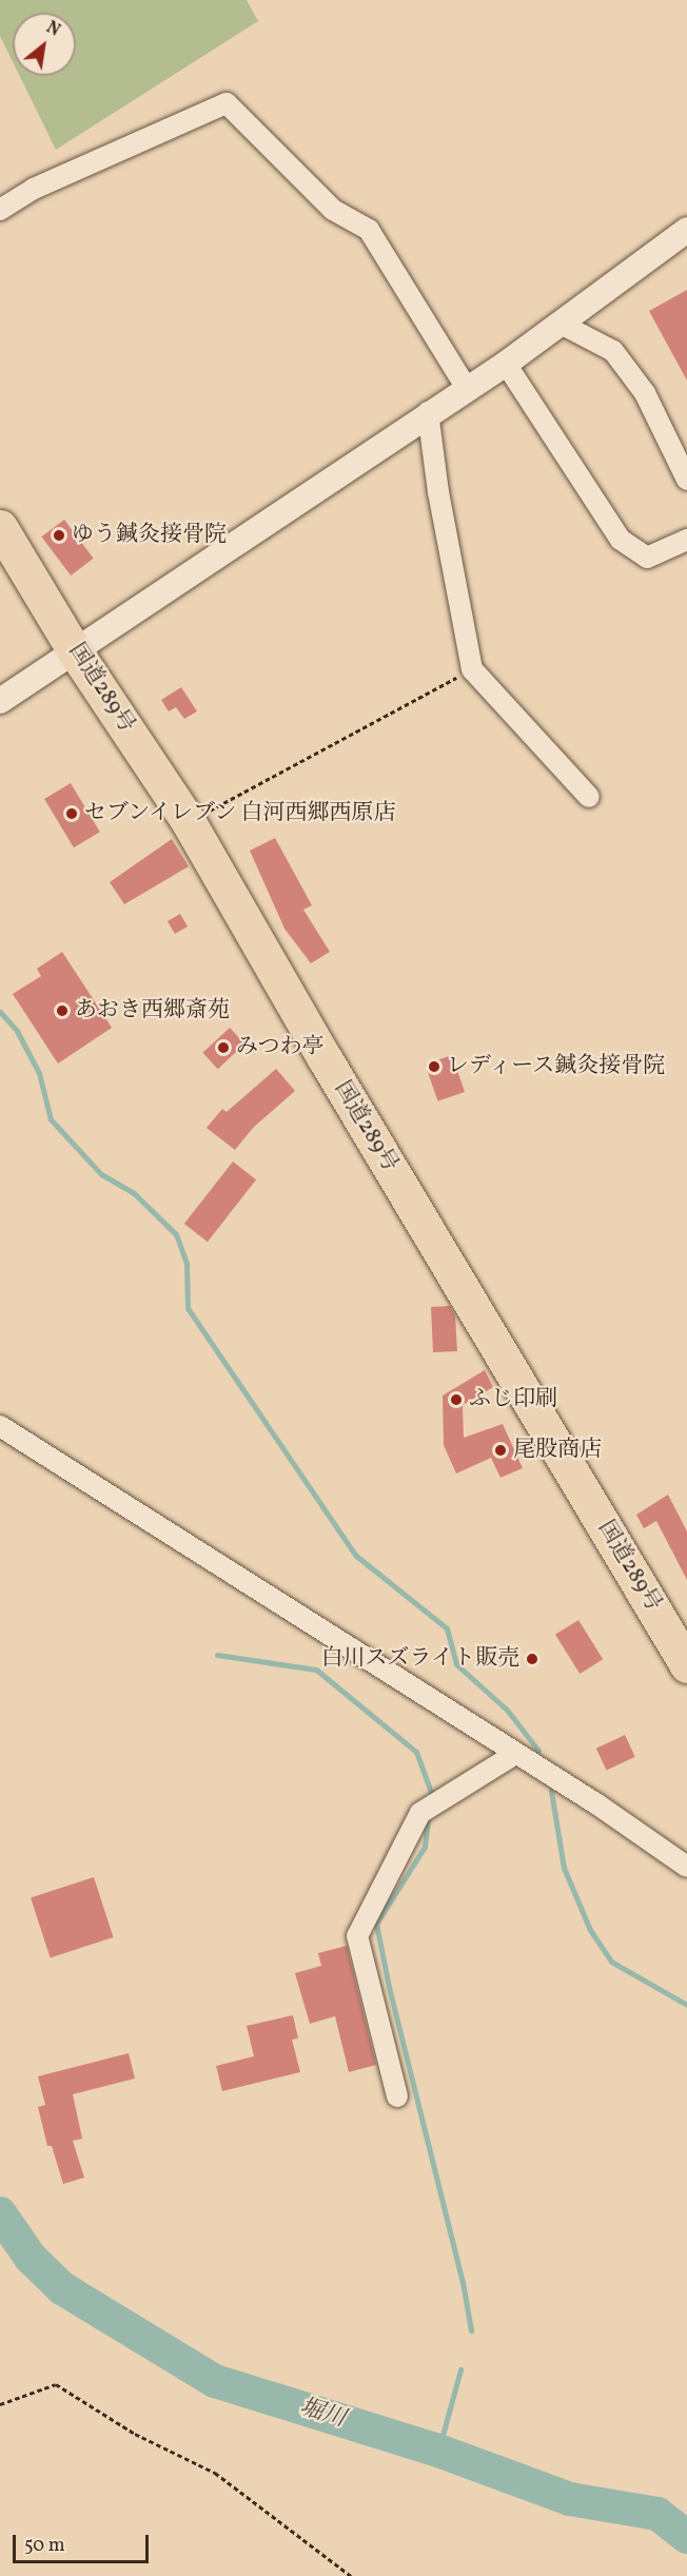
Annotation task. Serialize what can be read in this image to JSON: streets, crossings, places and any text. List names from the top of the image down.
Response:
{
  "streets": {
    "highway": ["国道289号"]
  },
  "water": ["堀川"],
  "places": [
    "ゆう鍼灸接骨院",
    "セブンイレブン 白河西郷西原店",
    "あおき西郷斎苑",
    "みつわ亭",
    "レディース鍼灸接骨院",
    "ふじ印刷",
    "尾股商店",
    "白川スズライト販売"
  ],
  "scale_bar": "50 m",
  "north": "top right"
}
